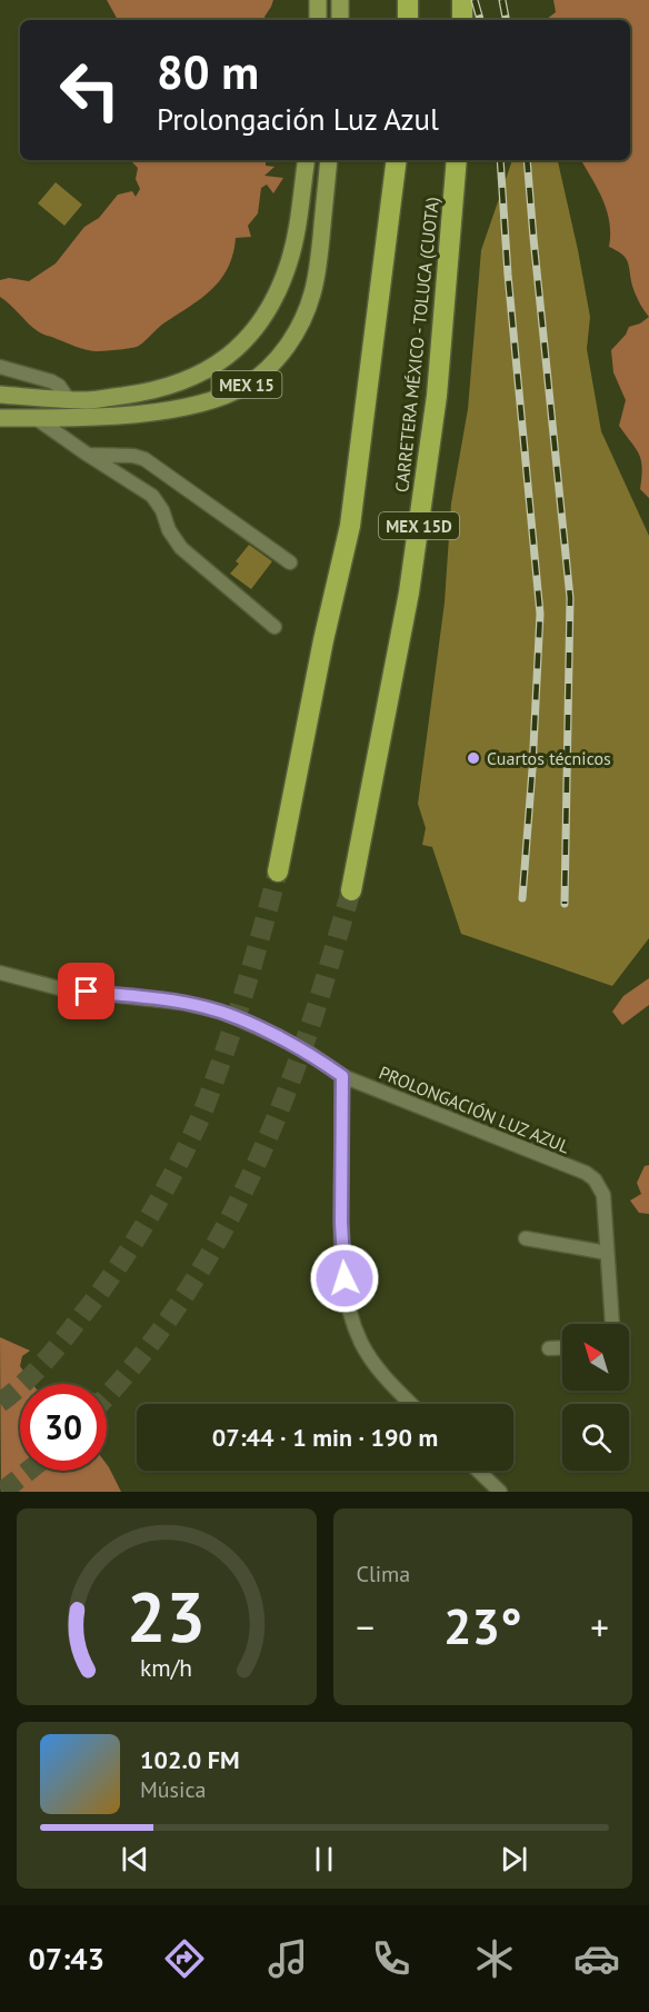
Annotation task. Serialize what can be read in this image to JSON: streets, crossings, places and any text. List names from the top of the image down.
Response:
{
  "streets": {
    "highway": ["CARRETERA MÉXICO - TOLUCA (CUOTA)", "MEX 15D"],
    "main road": ["MEX 15"],
    "street": ["PROLONGACIÓN LUZ AZUL"]
  },
  "places": ["Cuartos técnicos"],
  "north": "top left",
  "page": {
    "turn": ["80 m", "Prolongación Luz Azul"],
    "limit": "30",
    "trip": "07:44 · 1 min · 190 m",
    "tile": "Clima",
    "heat": ["−", "23°", "+"],
    "song": ["102.0 FM", "Música"],
    "tabs": "07:43",
    "gauge": ["23", "km/h"]
  }
}
